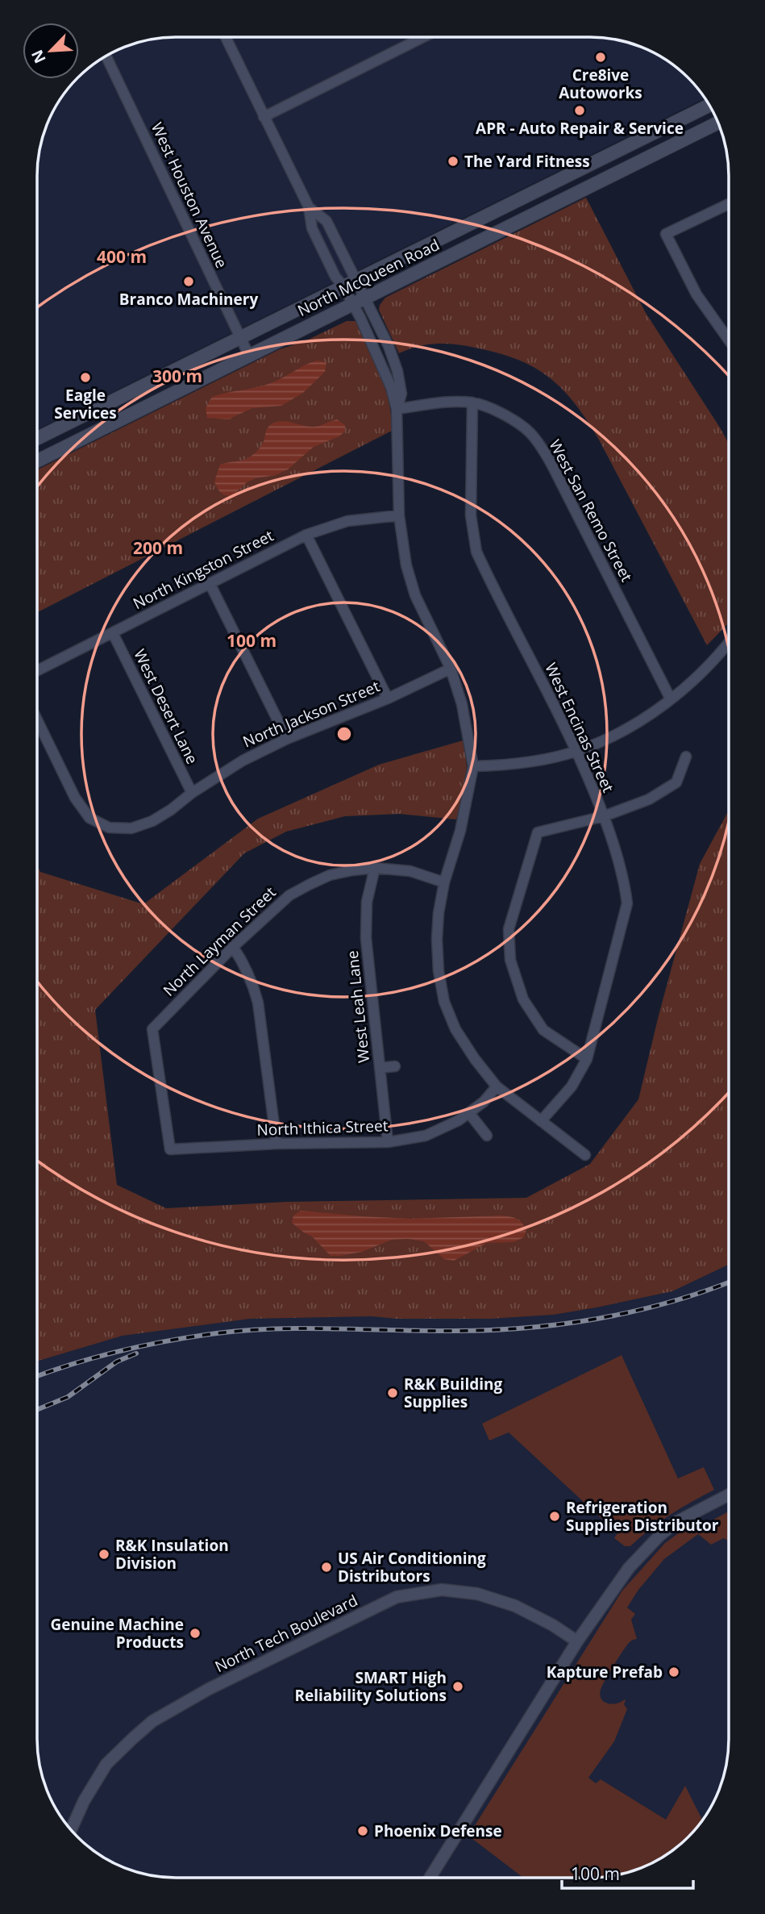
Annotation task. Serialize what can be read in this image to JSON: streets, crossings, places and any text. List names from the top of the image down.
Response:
{
  "streets": {
    "main road": ["North McQueen Road"],
    "street": [
      "West Houston Avenue",
      "West San Remo Street",
      "North Kingston Street",
      "West Desert Lane",
      "North Jackson Street",
      "West Encinas Street",
      "North Layman Street",
      "West Leah Lane",
      "North Ithica Street",
      "North Tech Boulevard"
    ]
  },
  "crossings": [
    ["West Houston Avenue", "North McQueen Road"],
    ["West San Remo Street", "West Encinas Street"],
    ["North Kingston Street", "West Desert Lane"],
    ["West Desert Lane", "North Jackson Street"],
    ["North Layman Street", "West Leah Lane"],
    ["North Layman Street", "North Ithica Street"],
    ["West Leah Lane", "North Ithica Street"]
  ],
  "places": [
    "Cre8ive Autoworks",
    "APR - Auto Repair & Service",
    "The Yard Fitness",
    "Branco Machinery",
    "Eagle Services",
    "R&K Building Supplies",
    "Refrigeration Supplies Distributor",
    "R&K Insulation Division",
    "US Air Conditioning Distributors",
    "Genuine Machine Products",
    "Kapture Prefab",
    "SMART High Reliability Solutions",
    "Phoenix Defense"
  ],
  "scale_bar": "100 m",
  "north": "bottom left",
  "rings": [
    "400 m",
    "300 m",
    "200 m",
    "100 m"
  ]
}
